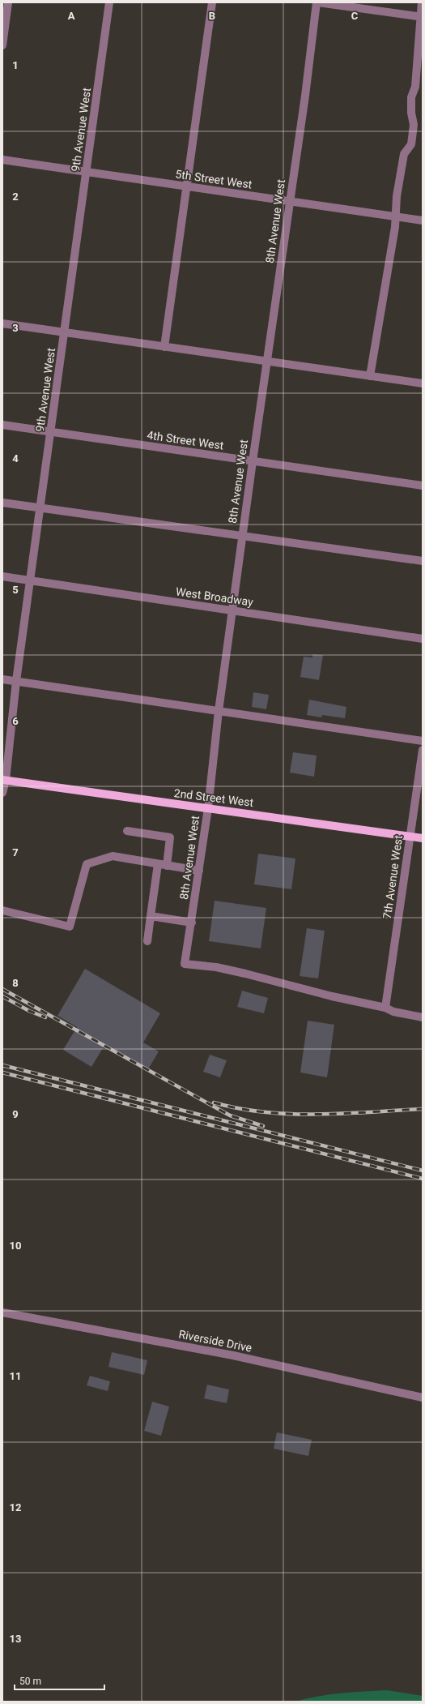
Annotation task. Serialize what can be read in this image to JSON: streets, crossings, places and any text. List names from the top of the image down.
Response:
{
  "streets": {
    "main road": ["2nd Street West"],
    "street": [
      "9th Avenue West",
      "5th Street West",
      "8th Avenue West",
      "4th Street West",
      "West Broadway",
      "7th Avenue West",
      "Riverside Drive"
    ]
  },
  "crossings": [
    ["9th Avenue West", "5th Street West"],
    ["9th Avenue West", "4th Street West"],
    ["9th Avenue West", "West Broadway"],
    ["9th Avenue West", "2nd Street West"],
    ["5th Street West", "8th Avenue West"],
    ["8th Avenue West", "4th Street West"],
    ["8th Avenue West", "West Broadway"],
    ["8th Avenue West", "2nd Street West"],
    ["8th Avenue West", "7th Avenue West"],
    ["2nd Street West", "7th Avenue West"]
  ],
  "scale_bar": "50 m",
  "grid": {
    "columns": ["A", "B", "C"],
    "rows": [
      "1",
      "2",
      "3",
      "4",
      "5",
      "6",
      "7",
      "8",
      "9",
      "10",
      "11",
      "12",
      "13"
    ]
  }
}
